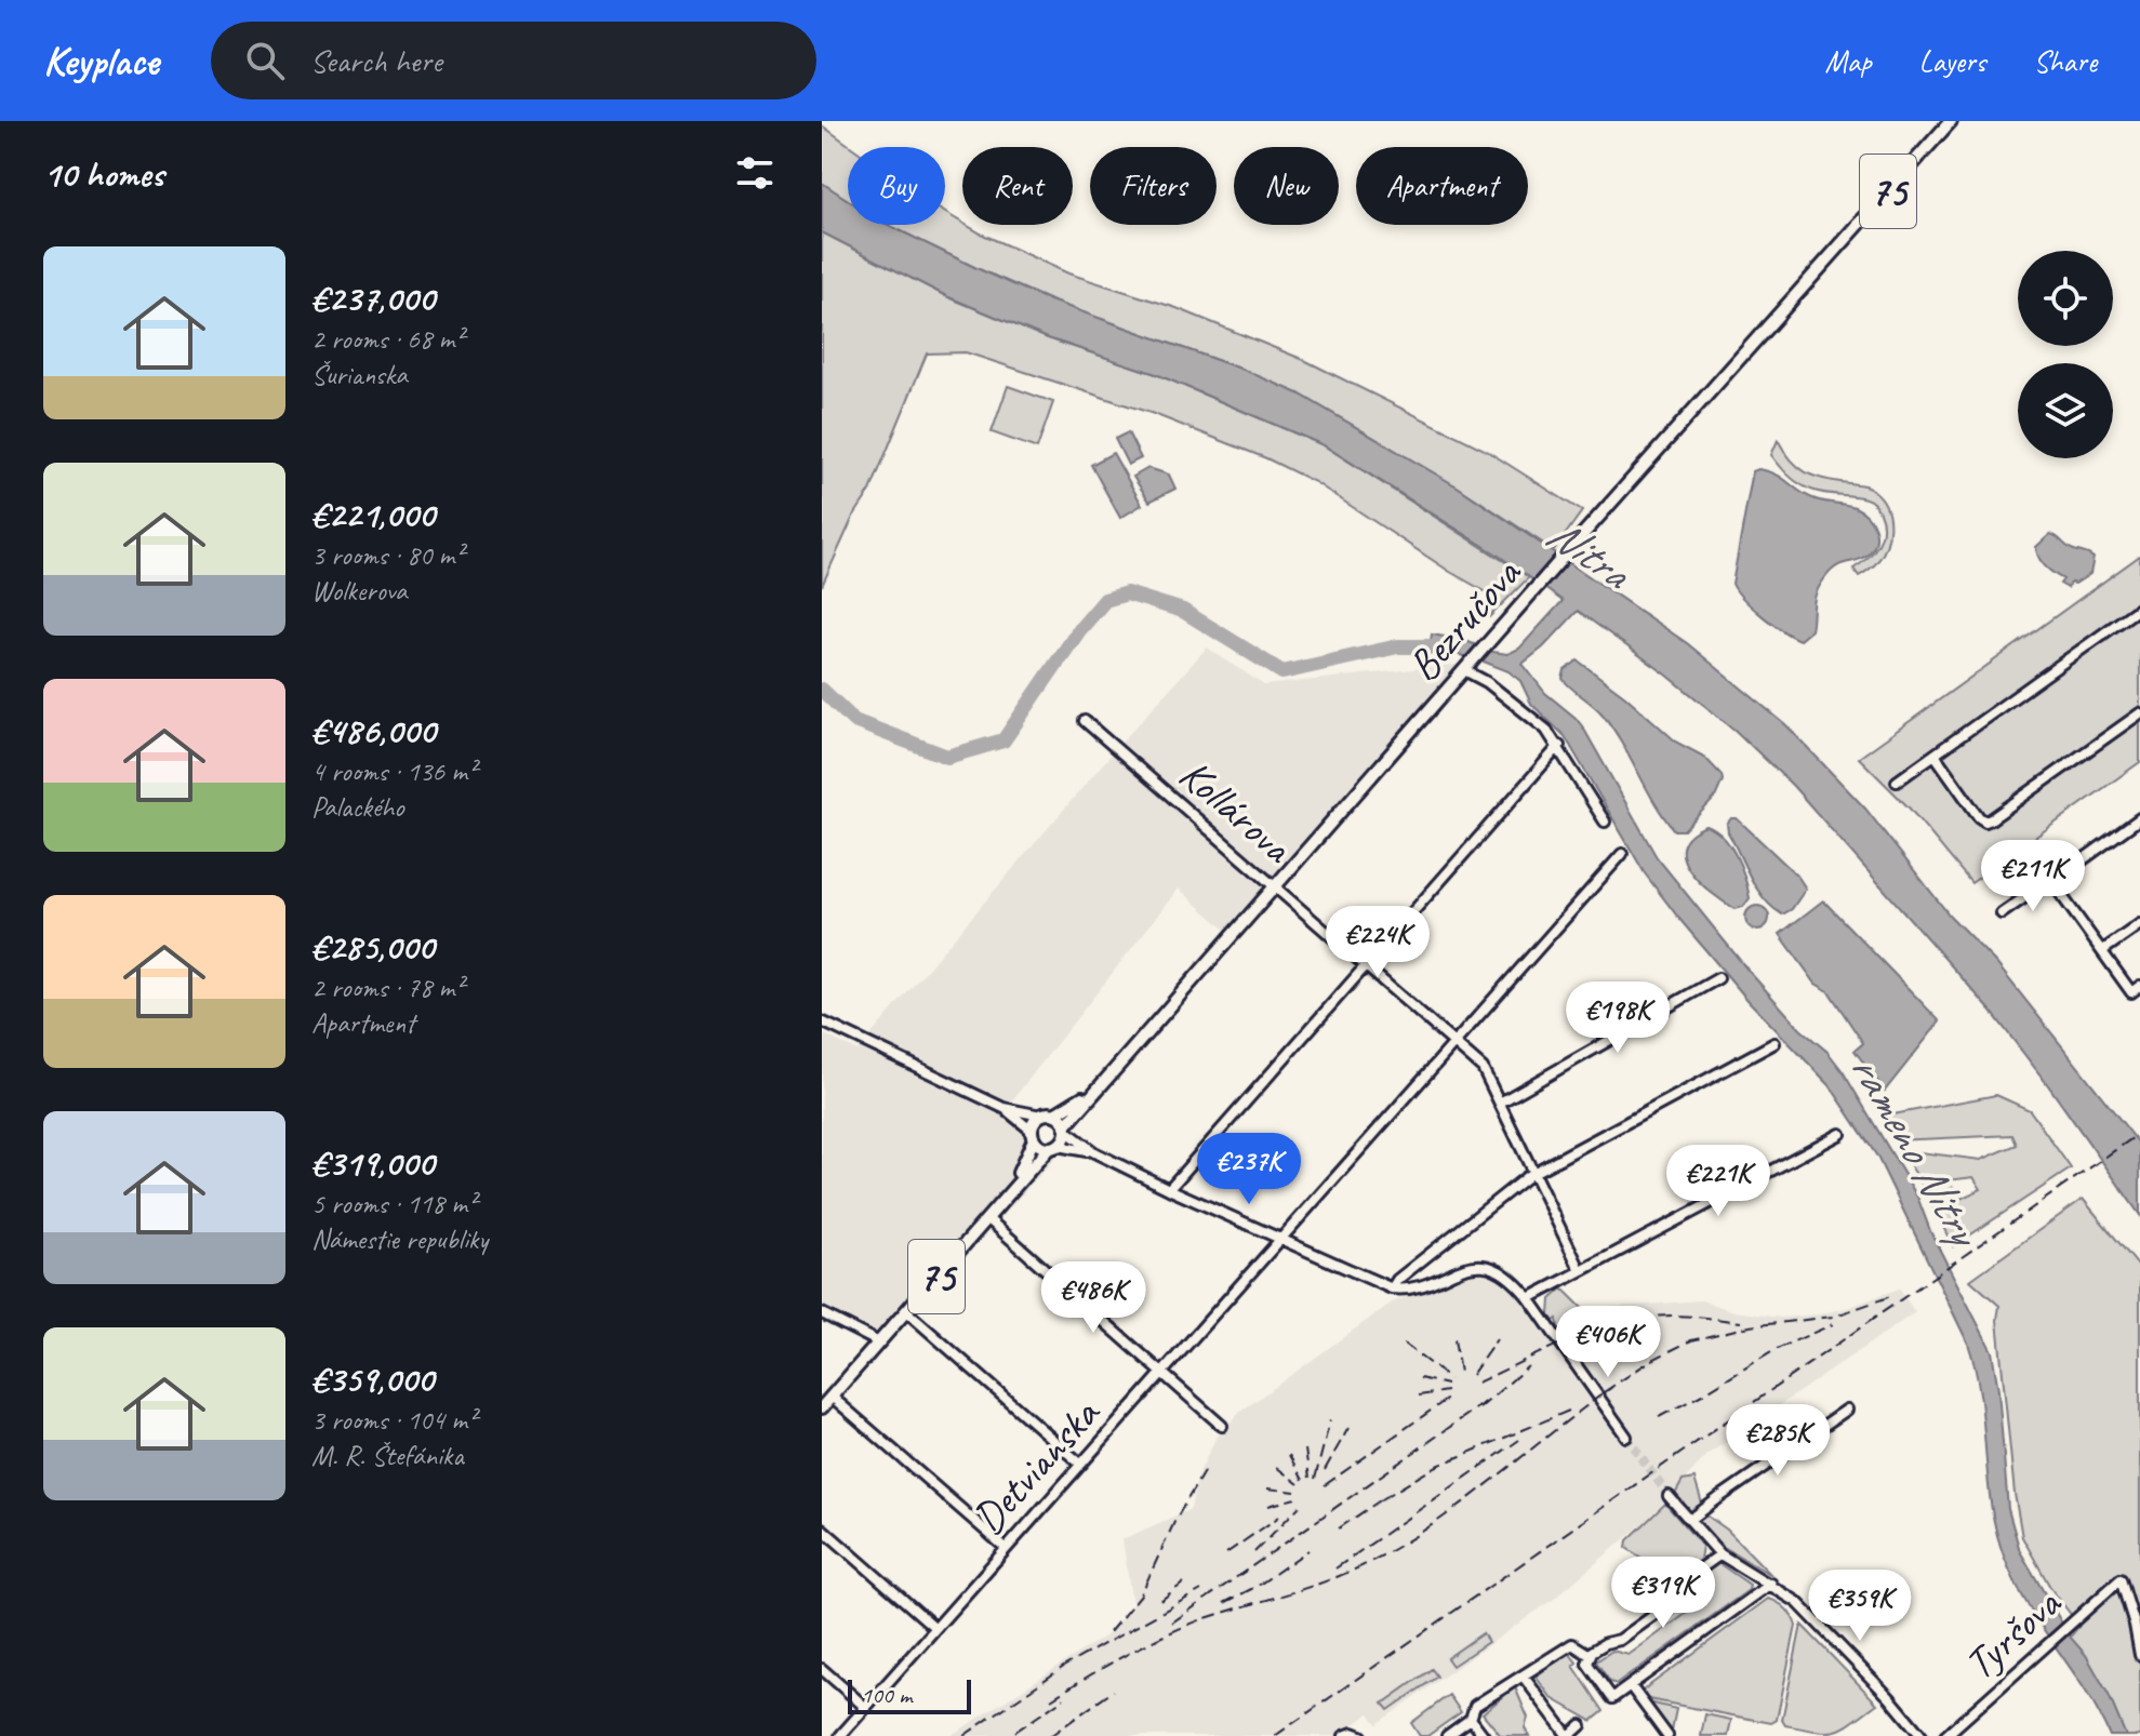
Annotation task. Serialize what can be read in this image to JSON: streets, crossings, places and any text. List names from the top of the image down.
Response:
{
  "streets": {
    "main road": ["75", "Bezručova"],
    "street": ["Kollárova", "Detvianska", "Tyršova"]
  },
  "crossings": [
    ["75", "Bezručova"],
    ["Bezručova", "Kollárova"],
    ["Kollárova", "Detvianska"]
  ],
  "water": ["Nitra", "rameno Nitry"],
  "scale_bar": "100 m",
  "page": {
    "header": "Keyplace",
    "search": "Search here",
    "nav": ["Map", "Layers", "Share"],
    "heading": "10 homes",
    "chip": [
      "Buy",
      "Rent",
      "Filters",
      "New",
      "Apartment"
    ],
    "list": [
      {
        "name": "€237,000",
        "note": "2 rooms · 68 m² · Šurianska"
      },
      {
        "name": "€221,000",
        "note": "3 rooms · 80 m² · Wolkerova"
      },
      {
        "name": "€486,000",
        "note": "4 rooms · 136 m² · Palackého"
      },
      {
        "name": "€285,000",
        "note": "2 rooms · 78 m² · Apartment"
      },
      {
        "name": "€319,000",
        "note": "5 rooms · 118 m² · Námestie republiky"
      },
      {
        "name": "€359,000",
        "note": "3 rooms · 104 m² · M. R. Štefánika"
      }
    ],
    "price": [
      "€211K",
      "€224K",
      "€198K",
      "€237K",
      "€221K",
      "€486K",
      "€406K",
      "€285K",
      "€319K",
      "€359K"
    ],
    "scale": "100 m"
  }
}
